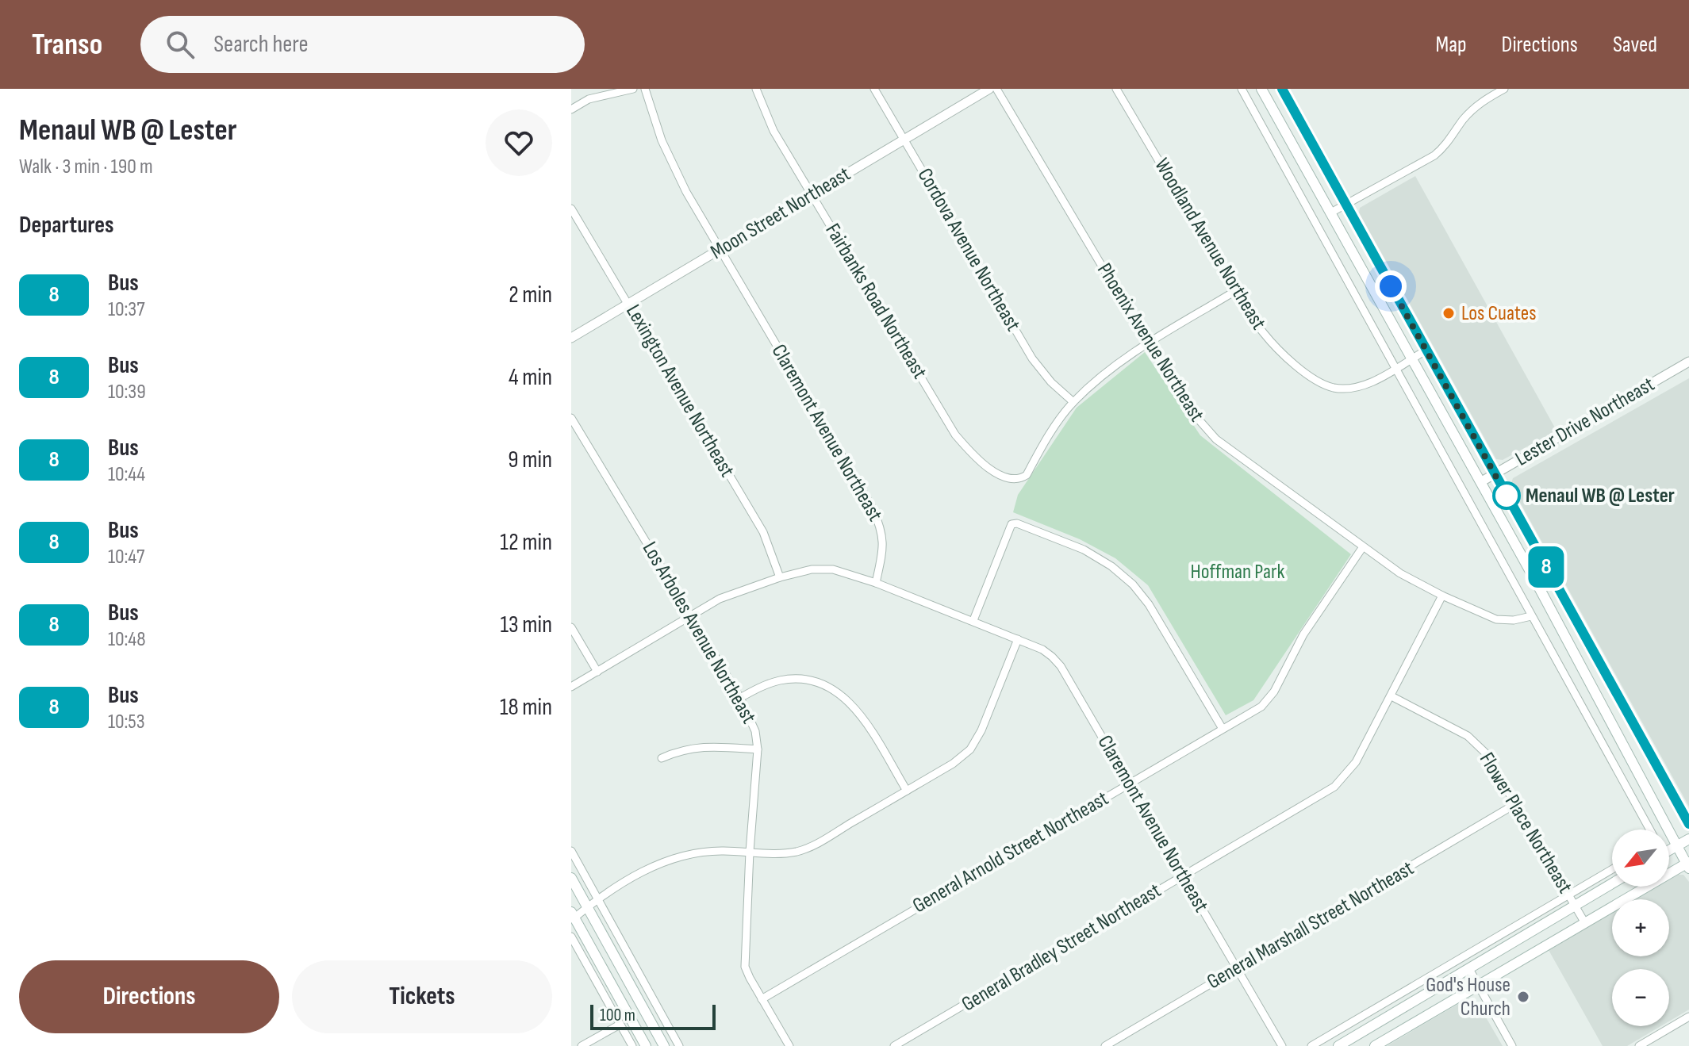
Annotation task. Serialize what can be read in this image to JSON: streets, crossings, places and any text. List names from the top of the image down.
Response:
{
  "streets": {
    "street": [
      "Moon Street Northeast",
      "Woodland Avenue Northeast",
      "Cordova Avenue Northeast",
      "Fairbanks Road Northeast",
      "Phoenix Avenue Northeast",
      "Lexington Avenue Northeast",
      "Lester Drive Northeast",
      "Claremont Avenue Northeast",
      "Los Arboles Avenue Northeast",
      "Flower Place Northeast",
      "General Arnold Street Northeast",
      "General Marshall Street Northeast",
      "General Bradley Street Northeast"
    ]
  },
  "crossings": [
    ["Moon Street Northeast", "Cordova Avenue Northeast"],
    ["Moon Street Northeast", "Fairbanks Road Northeast"],
    ["Moon Street Northeast", "Lexington Avenue Northeast"],
    ["Moon Street Northeast", "Claremont Avenue Northeast"],
    ["Cordova Avenue Northeast", "Fairbanks Road Northeast"],
    ["Phoenix Avenue Northeast", "General Arnold Street Northeast"],
    ["Phoenix Avenue Northeast", "General Bradley Street Northeast"],
    ["Claremont Avenue Northeast", "General Arnold Street Northeast"],
    ["Claremont Avenue Northeast", "General Marshall Street Northeast"],
    ["Claremont Avenue Northeast", "General Bradley Street Northeast"],
    ["Los Arboles Avenue Northeast", "General Arnold Street Northeast"],
    ["Flower Place Northeast", "General Marshall Street Northeast"],
    ["Flower Place Northeast", "General Bradley Street Northeast"]
  ],
  "parks": ["Hoffman Park"],
  "places": ["Los Cuates", "Menaul WB @ Lester", "God's House Church"],
  "lines": ["bus line 8"],
  "scale_bar": "100 m",
  "north": "bottom left",
  "page": {
    "header": "Transo",
    "search": "Search here",
    "nav": ["Map", "Directions", "Saved"],
    "heading": [
      ["Menaul WB @ Lester", "Walk · 3 min · 190 m"],
      "Departures"
    ],
    "on_map": "8",
    "list": [
      {
        "mark": "8",
        "name": "Bus",
        "note": "10:37",
        "value": "2 min"
      },
      {
        "mark": "8",
        "name": "Bus",
        "note": "10:39",
        "value": "4 min"
      },
      {
        "mark": "8",
        "name": "Bus",
        "note": "10:44",
        "value": "9 min"
      },
      {
        "mark": "8",
        "name": "Bus",
        "note": "10:47",
        "value": "12 min"
      },
      {
        "mark": "8",
        "name": "Bus",
        "note": "10:48",
        "value": "13 min"
      },
      {
        "mark": "8",
        "name": "Bus",
        "note": "10:53",
        "value": "18 min"
      }
    ],
    "map_buttons": ["+", "−"],
    "buttons": ["Directions", "Tickets"],
    "scale": "100 m"
  }
}
